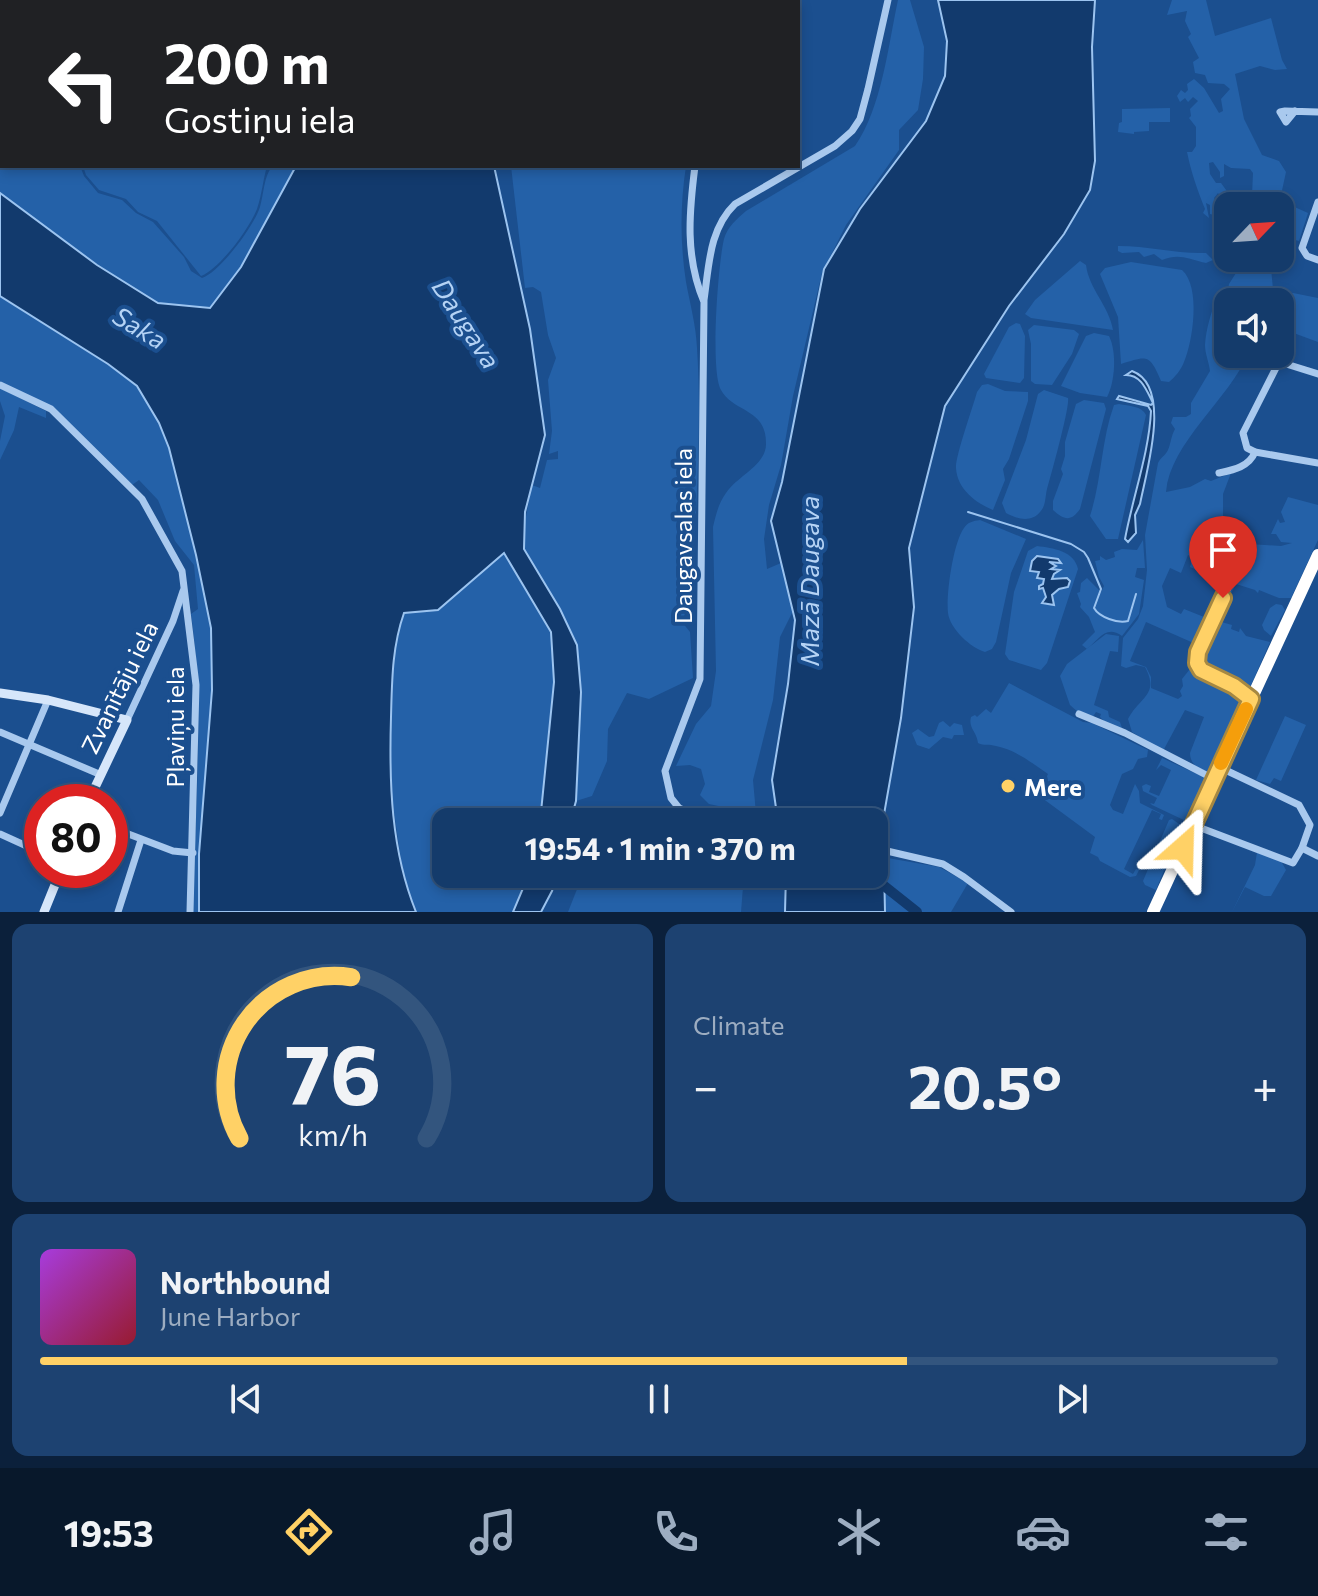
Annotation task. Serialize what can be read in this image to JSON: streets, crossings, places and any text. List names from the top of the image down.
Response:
{
  "streets": {
    "street": ["Daugavsalas iela", "Zvanītāju iela", "Pļaviņu iela"]
  },
  "crossings": [
    ["Zvanītāju iela", "Pļaviņu iela"]
  ],
  "water": ["Daugava", "Saka", "Mazā Daugava"],
  "places": ["Mere"],
  "north": "top right",
  "page": {
    "turn": ["200 m", "Gostiņu iela"],
    "limit": "80",
    "trip": "19:54 · 1 min · 370 m",
    "tile": "Climate",
    "heat": ["−", "20.5°", "+"],
    "song": ["Northbound", "June Harbor"],
    "tabs": "19:53",
    "gauge": ["76", "km/h"]
  }
}
